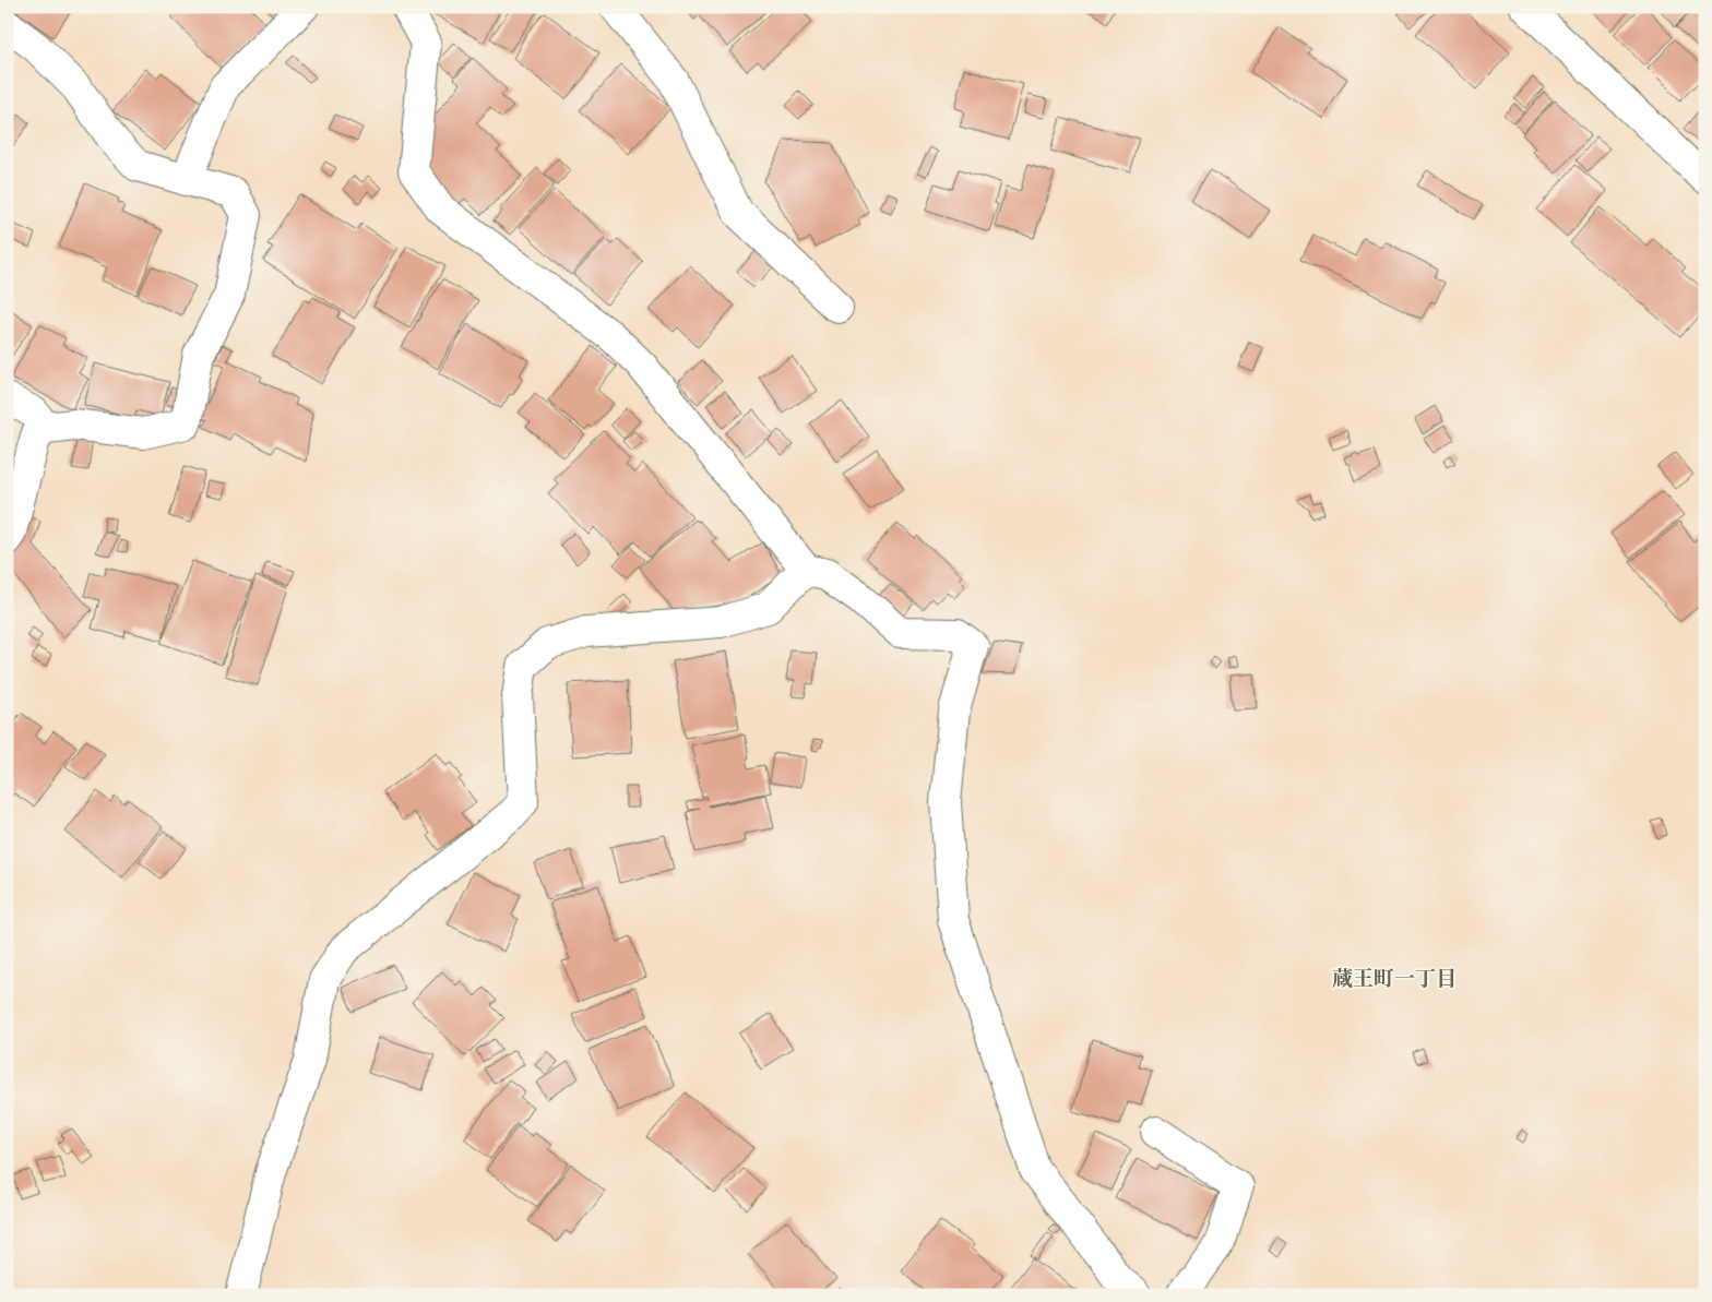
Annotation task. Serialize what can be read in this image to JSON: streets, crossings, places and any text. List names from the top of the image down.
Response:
{
  "districts": ["蔵王町一丁目"]
}
